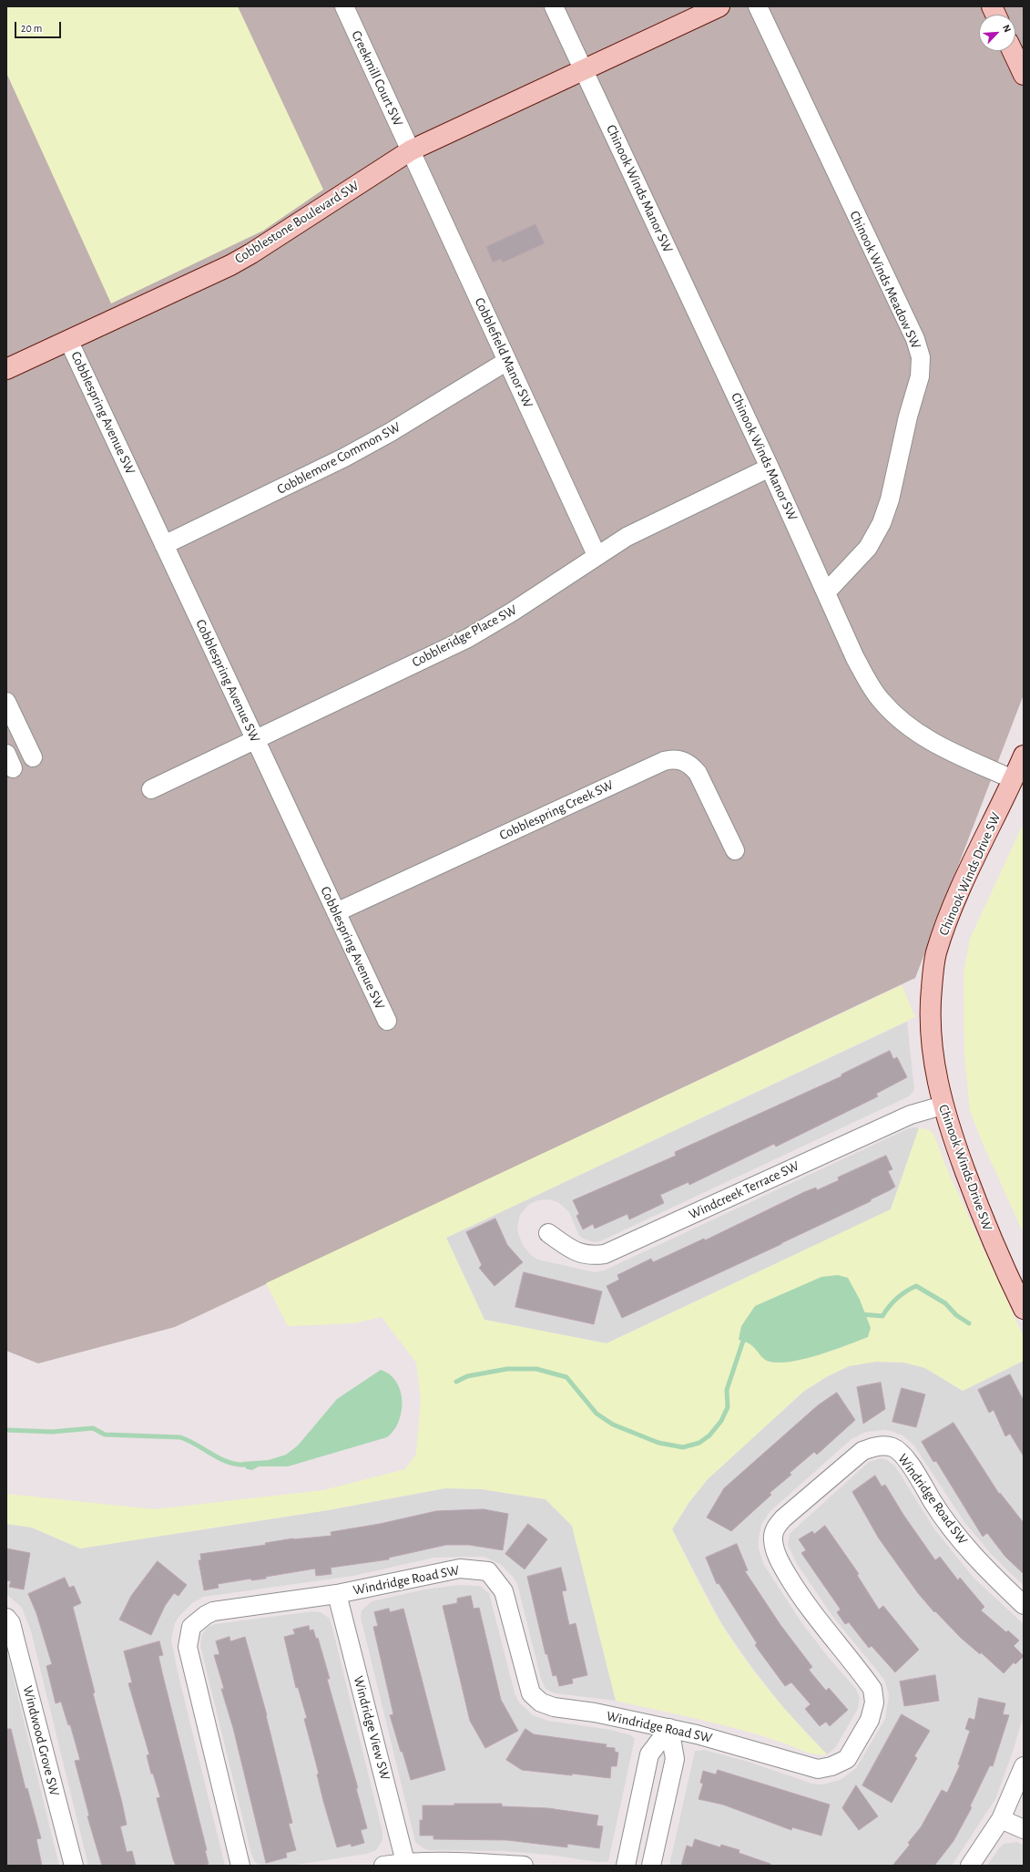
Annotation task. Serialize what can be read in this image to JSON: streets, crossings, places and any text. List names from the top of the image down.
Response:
{
  "streets": {
    "street": [
      "Creekmill Court SW",
      "Chinook Winds Manor SW",
      "Cobblestone Boulevard SW",
      "Chinook Winds Meadow SW",
      "Cobblefield Manor SW",
      "Cobblespring Avenue SW",
      "Cobblemore Common SW",
      "Cobbleridge Place SW",
      "Cobblespring Creek SW",
      "Chinook Winds Drive SW",
      "Windcreek Terrace SW",
      "Windridge Road SW",
      "Windridge View SW",
      "Windwood Grove SW"
    ]
  },
  "crossings": [
    ["Creekmill Court SW", "Cobblestone Boulevard SW"],
    ["Creekmill Court SW", "Cobblefield Manor SW"],
    ["Chinook Winds Manor SW", "Cobblestone Boulevard SW"],
    ["Chinook Winds Manor SW", "Chinook Winds Meadow SW"],
    ["Chinook Winds Manor SW", "Cobbleridge Place SW"],
    ["Chinook Winds Manor SW", "Chinook Winds Drive SW"],
    ["Cobblestone Boulevard SW", "Cobblefield Manor SW"],
    ["Cobblestone Boulevard SW", "Cobblespring Avenue SW"],
    ["Cobblefield Manor SW", "Cobblemore Common SW"],
    ["Cobblefield Manor SW", "Cobbleridge Place SW"],
    ["Cobblespring Avenue SW", "Cobblemore Common SW"],
    ["Cobblespring Avenue SW", "Cobbleridge Place SW"],
    ["Cobblespring Avenue SW", "Cobblespring Creek SW"],
    ["Chinook Winds Drive SW", "Windcreek Terrace SW"],
    ["Windridge Road SW", "Windridge View SW"]
  ],
  "scale_bar": "20 m",
  "north": "top right"
}
